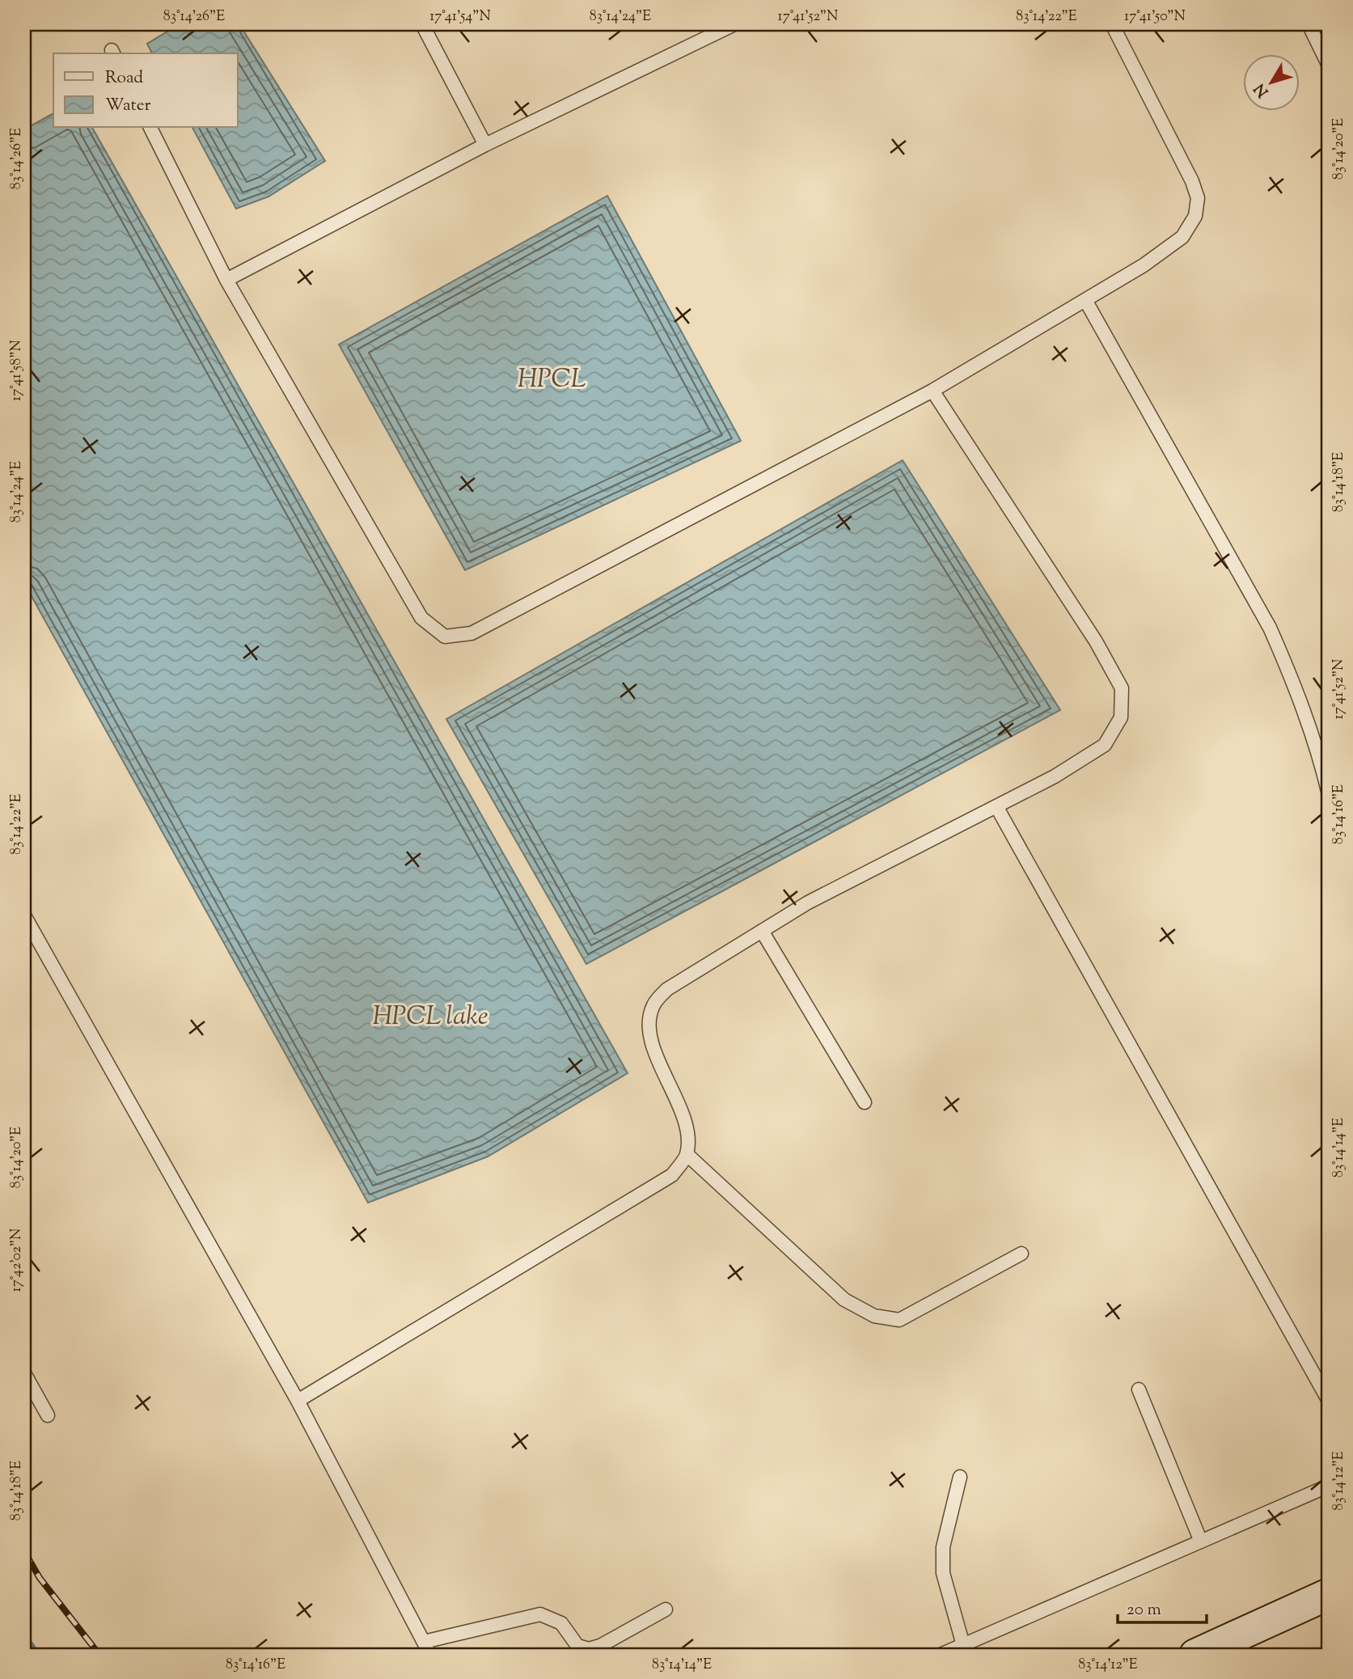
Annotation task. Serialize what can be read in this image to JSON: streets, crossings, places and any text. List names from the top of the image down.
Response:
{
  "water": ["HPCL", "HPCL lake"],
  "legend": ["Road", "Water"],
  "scale_bar": "20 m",
  "north": "bottom left",
  "coordinates": [
    "83°14'26\"E",
    "17°41'54\"N",
    "83°14'24\"E",
    "17°41'52\"N",
    "83°14'22\"E",
    "17°41'50\"N",
    "83°14'20\"E",
    "17°41'58\"N",
    "83°14'18\"E",
    "83°14'16\"E",
    "83°14'14\"E",
    "17°42'02\"N",
    "83°14'12\"E"
  ]
}
